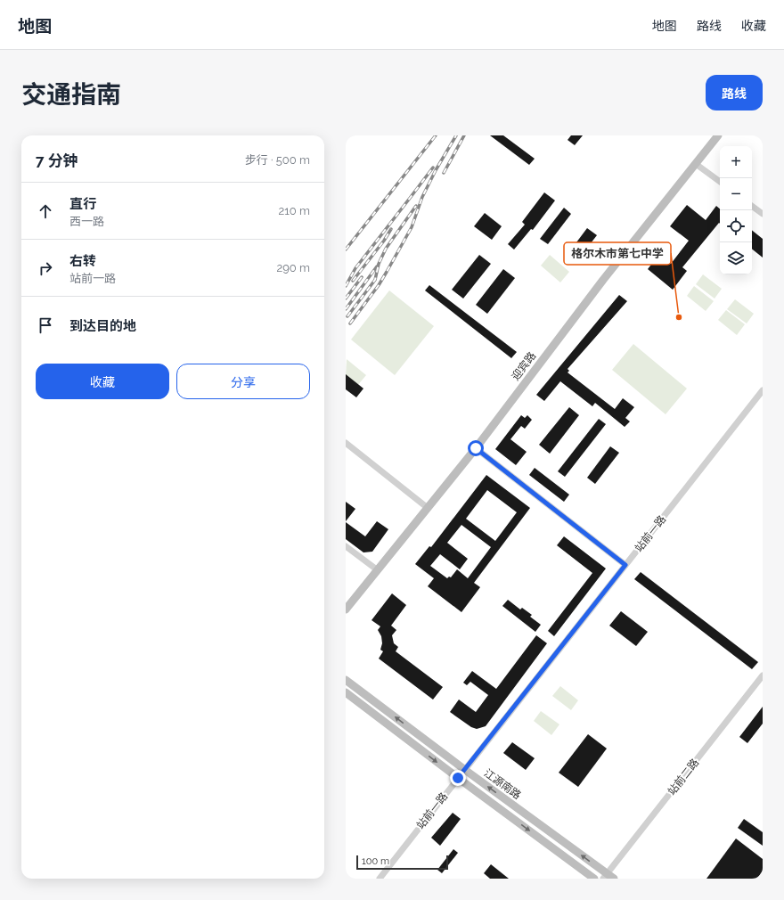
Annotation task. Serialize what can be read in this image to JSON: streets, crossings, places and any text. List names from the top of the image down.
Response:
{
  "streets": {
    "main road": ["迎宾路", "江源南路"],
    "street": ["站前一路", "站前二路"]
  },
  "crossings": [
    ["站前一路", "江源南路"],
    ["站前二路", "江源南路"]
  ],
  "places": ["格尔木市第七中学"],
  "scale_bar": "100 m",
  "page": {
    "header": "地图",
    "nav": ["地图", "路线", "收藏"],
    "title": "交通指南",
    "buttons": [
      "路线",
      ["收藏", "分享"]
    ],
    "heading": ["7 分钟", "步行 · 500 m"],
    "map_buttons": ["+", "−"],
    "list": [
      ["直行", "西一路", "210 m"],
      ["右转", "站前一路", "290 m"],
      "到达目的地"
    ],
    "scale": "100 m"
  }
}
